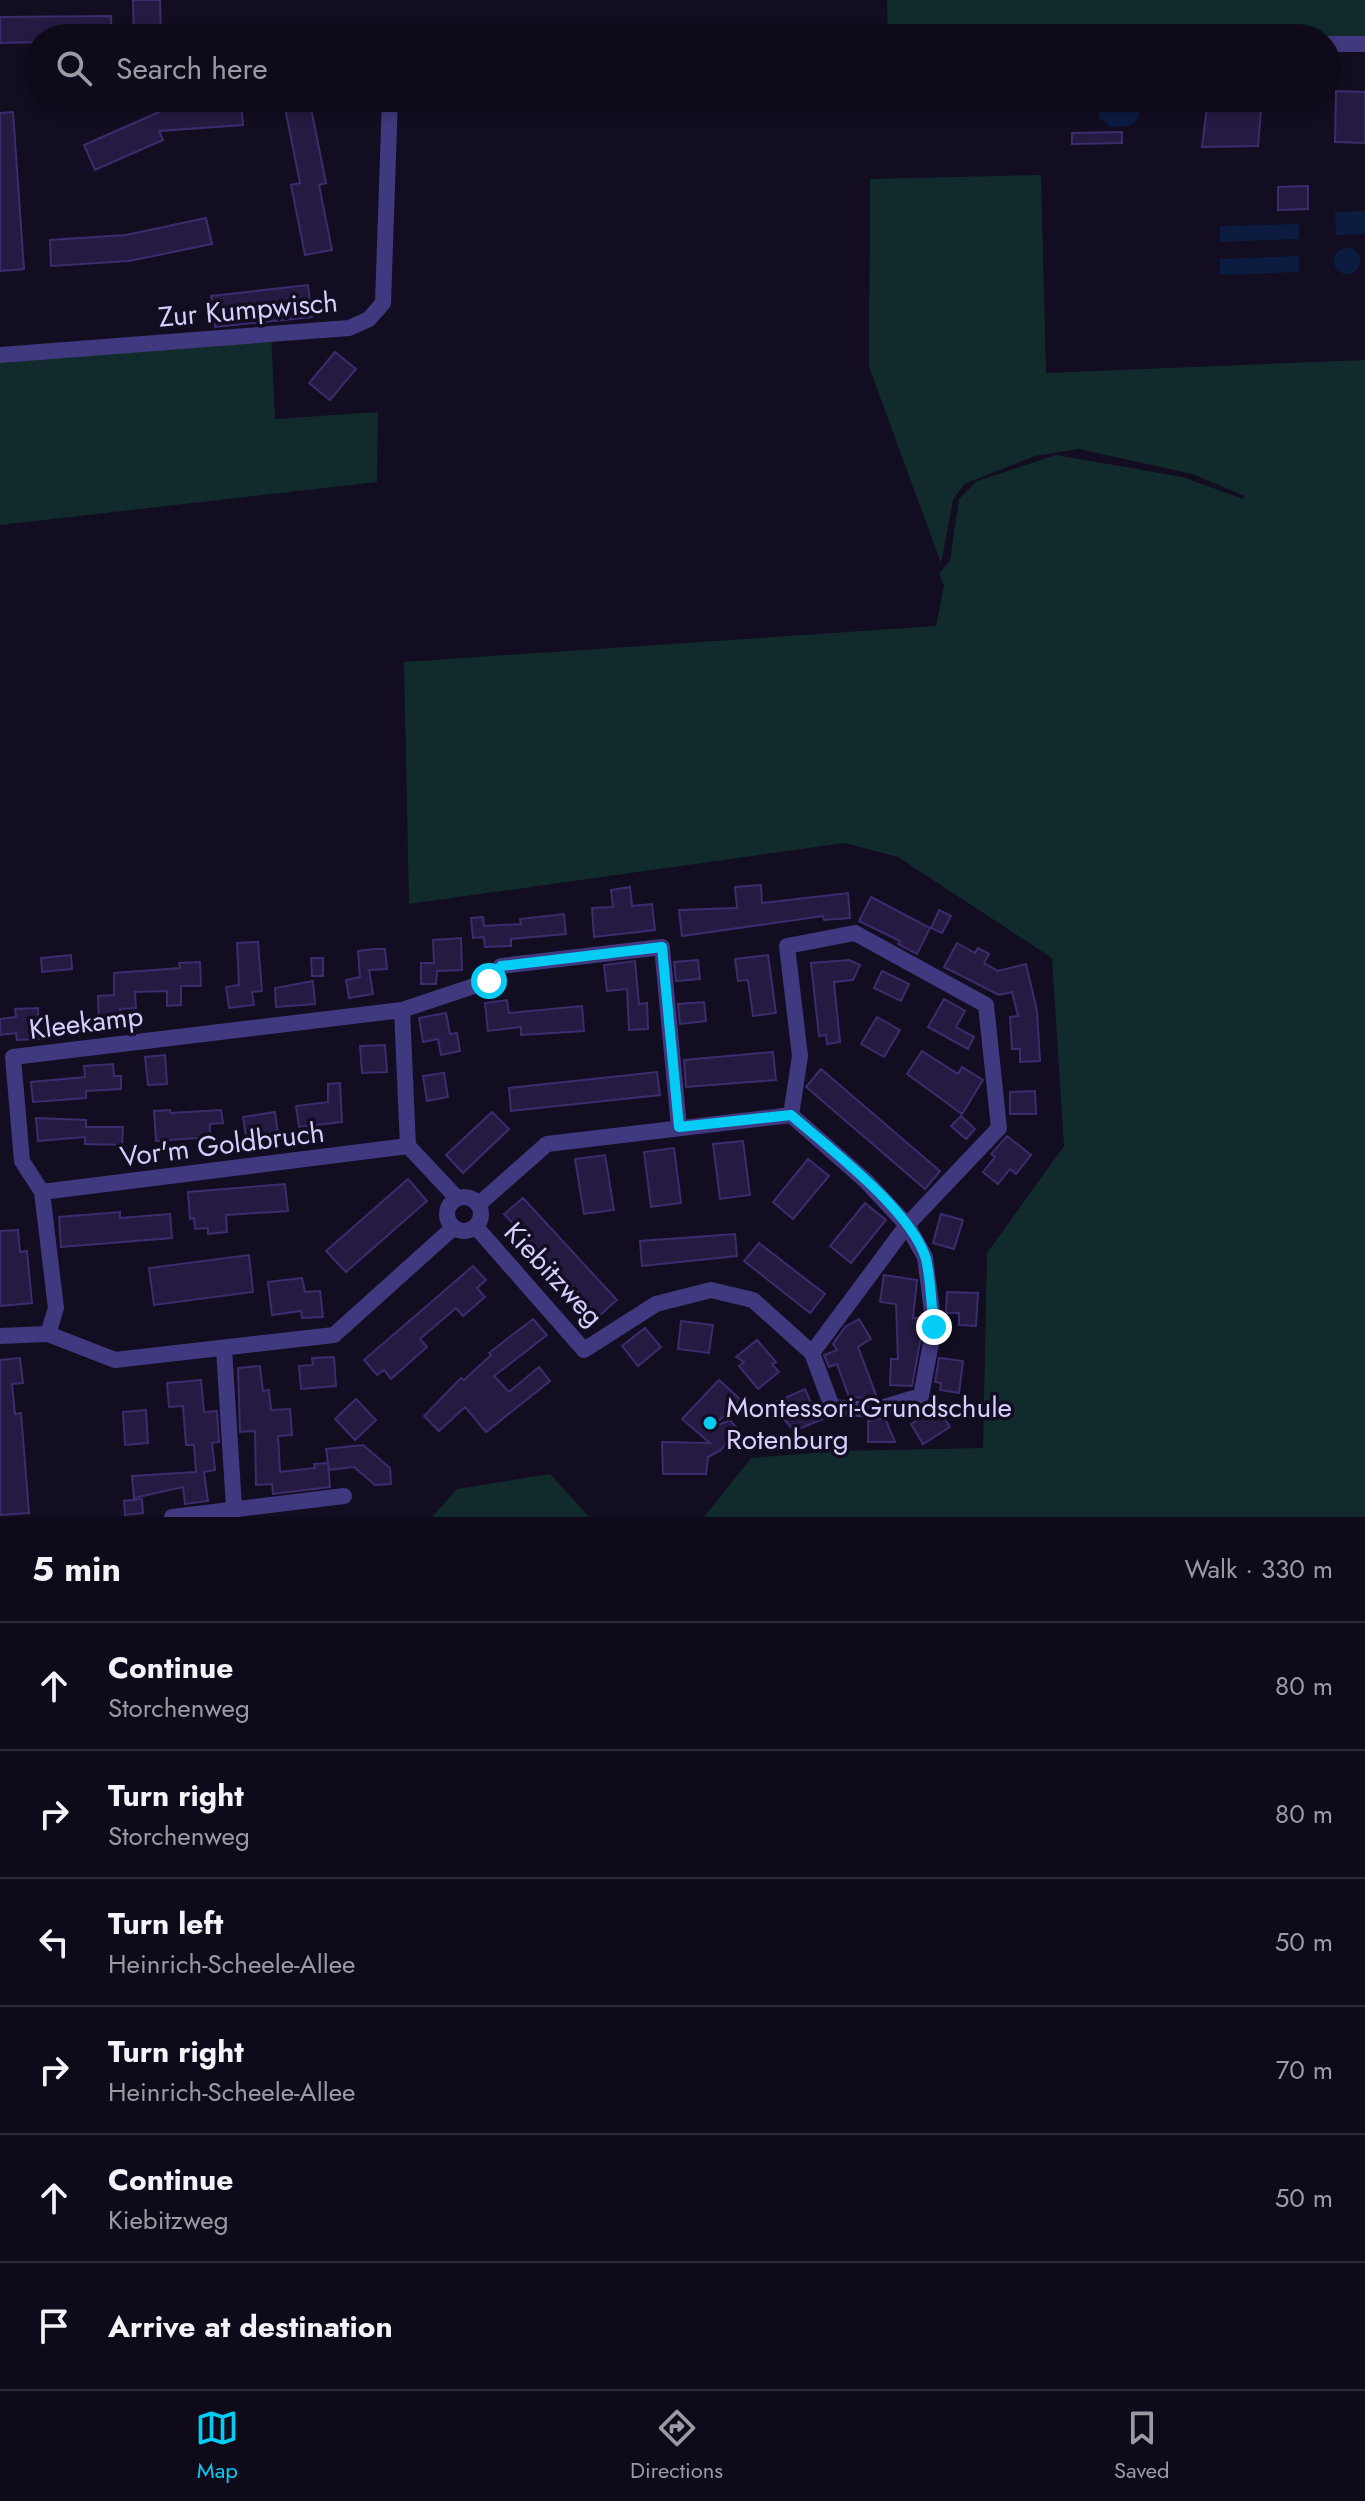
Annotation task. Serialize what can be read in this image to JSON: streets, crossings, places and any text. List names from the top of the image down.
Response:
{
  "streets": {
    "street": [
      "Zur Kumpwisch",
      "Kleekamp",
      "Vor'm Goldbruch",
      "Kiebitzweg"
    ]
  },
  "crossings": [
    ["Kleekamp", "Vor'm Goldbruch"]
  ],
  "places": ["Montessori-Grundschule Rotenburg"],
  "page": {
    "search": "Search here",
    "heading": ["5 min", "Walk · 330 m"],
    "list": [
      ["Continue", "Storchenweg", "80 m"],
      ["Turn right", "Storchenweg", "80 m"],
      ["Turn left", "Heinrich-Scheele-Allee", "50 m"],
      ["Turn right", "Heinrich-Scheele-Allee", "70 m"],
      ["Continue", "Kiebitzweg", "50 m"],
      "Arrive at destination"
    ],
    "nav": ["Map", "Directions", "Saved"]
  }
}
